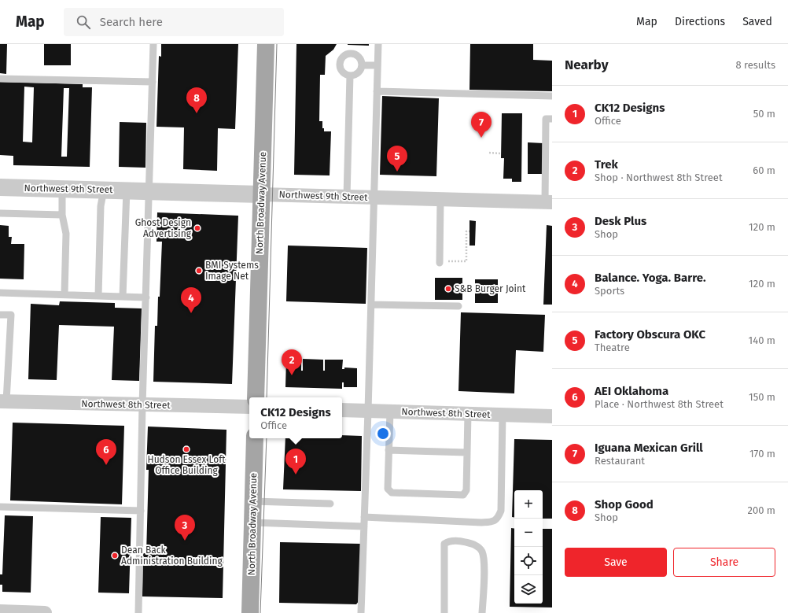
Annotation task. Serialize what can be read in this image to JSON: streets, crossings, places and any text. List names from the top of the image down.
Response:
{
  "streets": {
    "main road": ["North Broadway Avenue"],
    "street": ["Northwest 9th Street", "Northwest 8th Street"]
  },
  "crossings": [
    ["Northwest 9th Street", "North Broadway Avenue"]
  ],
  "places": [
    "Ghost Design Advertising",
    "BMI Systems Image Net",
    "S&B Burger Joint",
    "Hudson Essex Loft Office Building",
    "Dean Back Administration Building"
  ],
  "page": {
    "header": "Map",
    "search": "Search here",
    "nav": ["Map", "Directions", "Saved"],
    "heading": ["Nearby", "8 results"],
    "list": [
      {
        "mark": "1",
        "name": "CK12 Designs",
        "note": "Office",
        "value": "50 m"
      },
      {
        "mark": "2",
        "name": "Trek",
        "note": "Shop · Northwest 8th Street",
        "value": "60 m"
      },
      {
        "mark": "3",
        "name": "Desk Plus",
        "note": "Shop",
        "value": "120 m"
      },
      {
        "mark": "4",
        "name": "Balance. Yoga. Barre.",
        "note": "Sports",
        "value": "120 m"
      },
      {
        "mark": "5",
        "name": "Factory Obscura OKC",
        "note": "Theatre",
        "value": "140 m"
      },
      {
        "mark": "6",
        "name": "AEI Oklahoma",
        "note": "Place · Northwest 8th Street",
        "value": "150 m"
      },
      {
        "mark": "7",
        "name": "Iguana Mexican Grill",
        "note": "Restaurant",
        "value": "170 m"
      },
      {
        "mark": "8",
        "name": "Shop Good",
        "note": "Shop",
        "value": "200 m"
      }
    ],
    "pins": [
      "8",
      "7",
      "5",
      "4",
      "2",
      "6",
      "1",
      "3"
    ],
    "popup": ["CK12 Designs", "Office"],
    "map_buttons": ["+", "−"],
    "buttons": ["Save", "Share"]
  }
}
